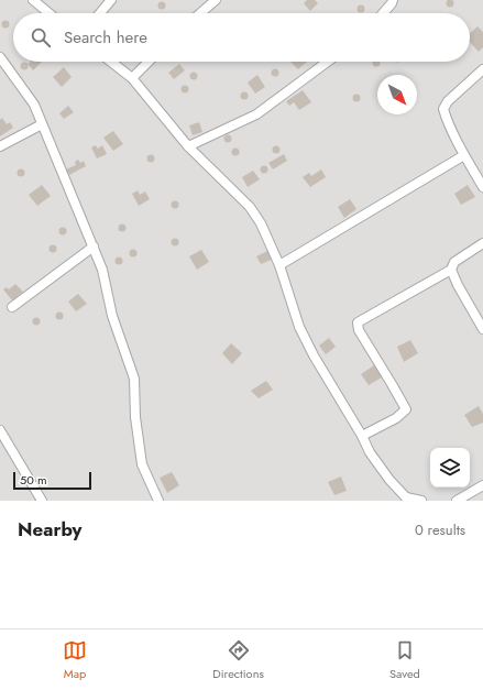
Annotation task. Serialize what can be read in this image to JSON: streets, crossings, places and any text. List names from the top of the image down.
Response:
{
  "scale_bar": "50 m",
  "north": "bottom right",
  "page": {
    "search": "Search here",
    "scale": "50 m",
    "heading": ["Nearby", "0 results"],
    "nav": ["Map", "Directions", "Saved"]
  }
}
